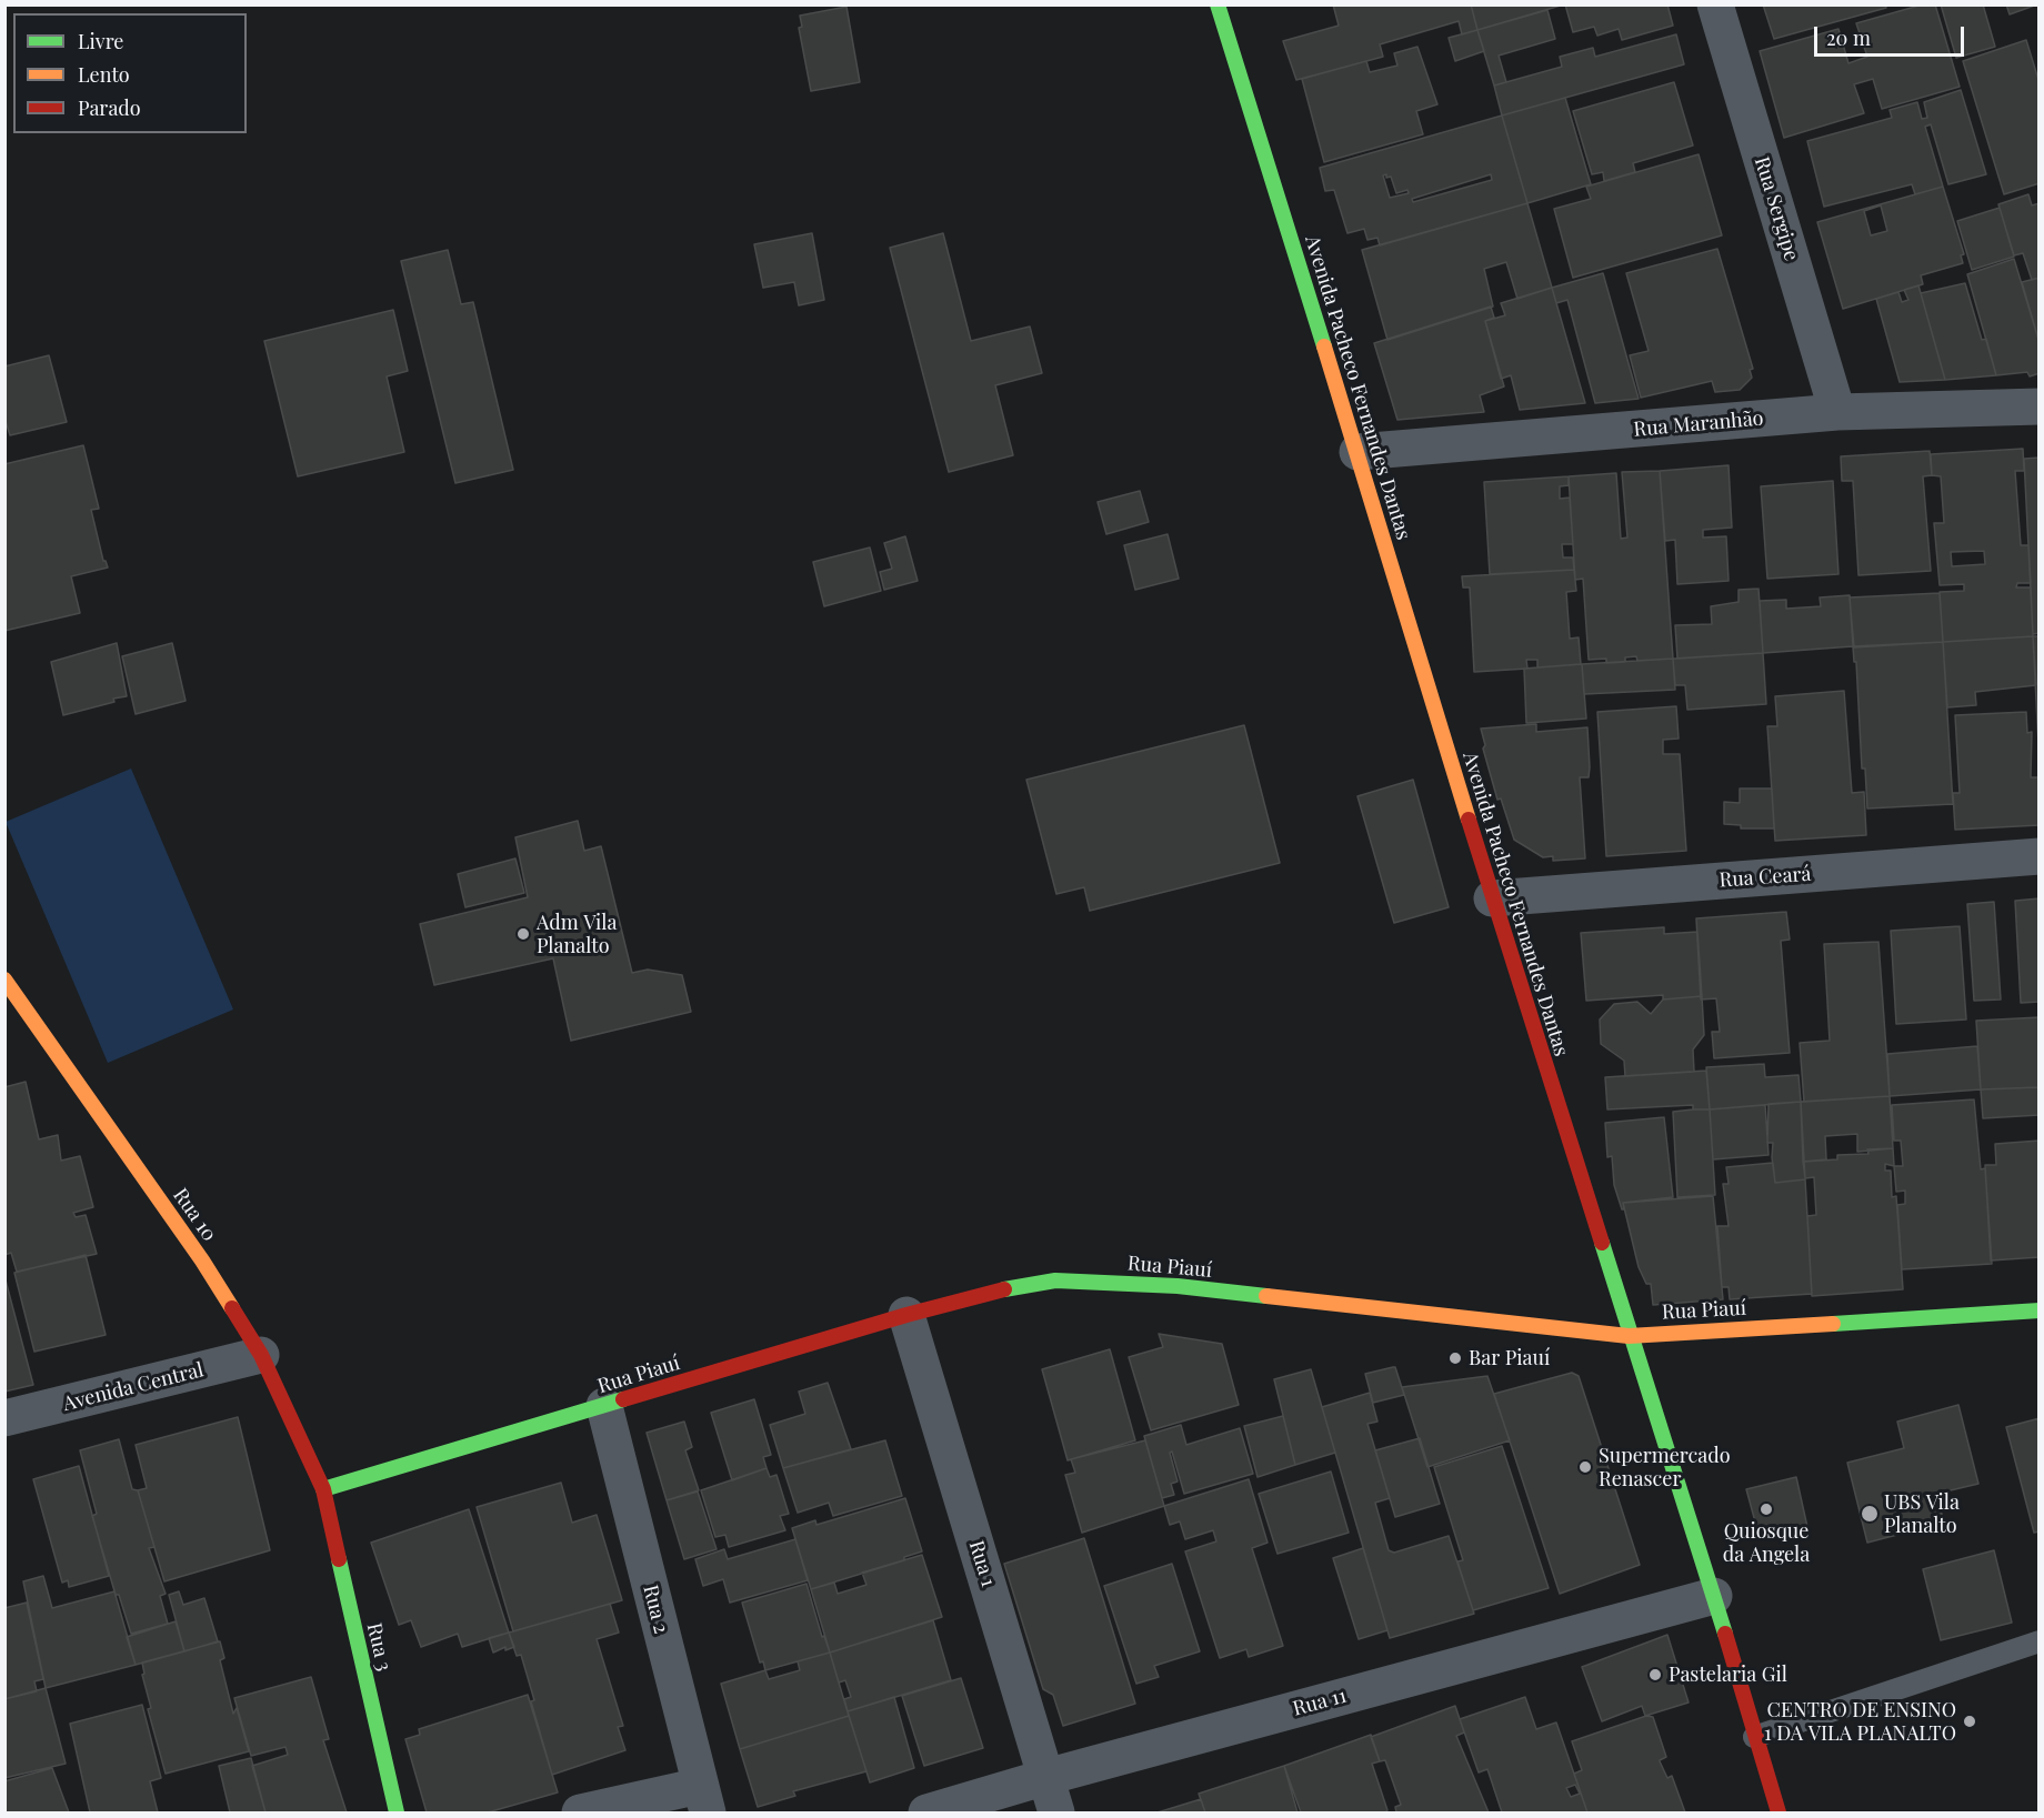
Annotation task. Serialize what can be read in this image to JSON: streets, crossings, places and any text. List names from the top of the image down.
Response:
{
  "streets": {
    "street": [
      "Rua Sergipe",
      "Avenida Pacheco Fernandes Dantas",
      "Rua Maranhão",
      "Rua Ceará",
      "Rua 10",
      "Rua Piauí",
      "Avenida Central",
      "Rua 1",
      "Rua 2",
      "Rua 3",
      "Rua 11"
    ]
  },
  "crossings": [
    ["Rua Sergipe", "Rua Maranhão"],
    ["Avenida Pacheco Fernandes Dantas", "Rua Maranhão"],
    ["Avenida Pacheco Fernandes Dantas", "Rua Ceará"],
    ["Avenida Pacheco Fernandes Dantas", "Rua Piauí"],
    ["Avenida Pacheco Fernandes Dantas", "Rua 11"],
    ["Rua 10", "Rua Piauí"],
    ["Rua 10", "Avenida Central"],
    ["Rua 10", "Rua 3"],
    ["Rua Piauí", "Rua 1"],
    ["Rua Piauí", "Rua 2"],
    ["Rua Piauí", "Rua 3"],
    ["Rua 1", "Rua 11"]
  ],
  "places": [
    "Adm Vila Planalto",
    "Bar Piauí",
    "Supermercado Renascer",
    "Quiosque da Angela",
    "UBS Vila Planalto",
    "Pastelaria Gil",
    "CENTRO DE ENSINO 1 DA VILA PLANALTO"
  ],
  "legend": ["Livre", "Lento", "Parado"],
  "scale_bar": "20 m"
}
